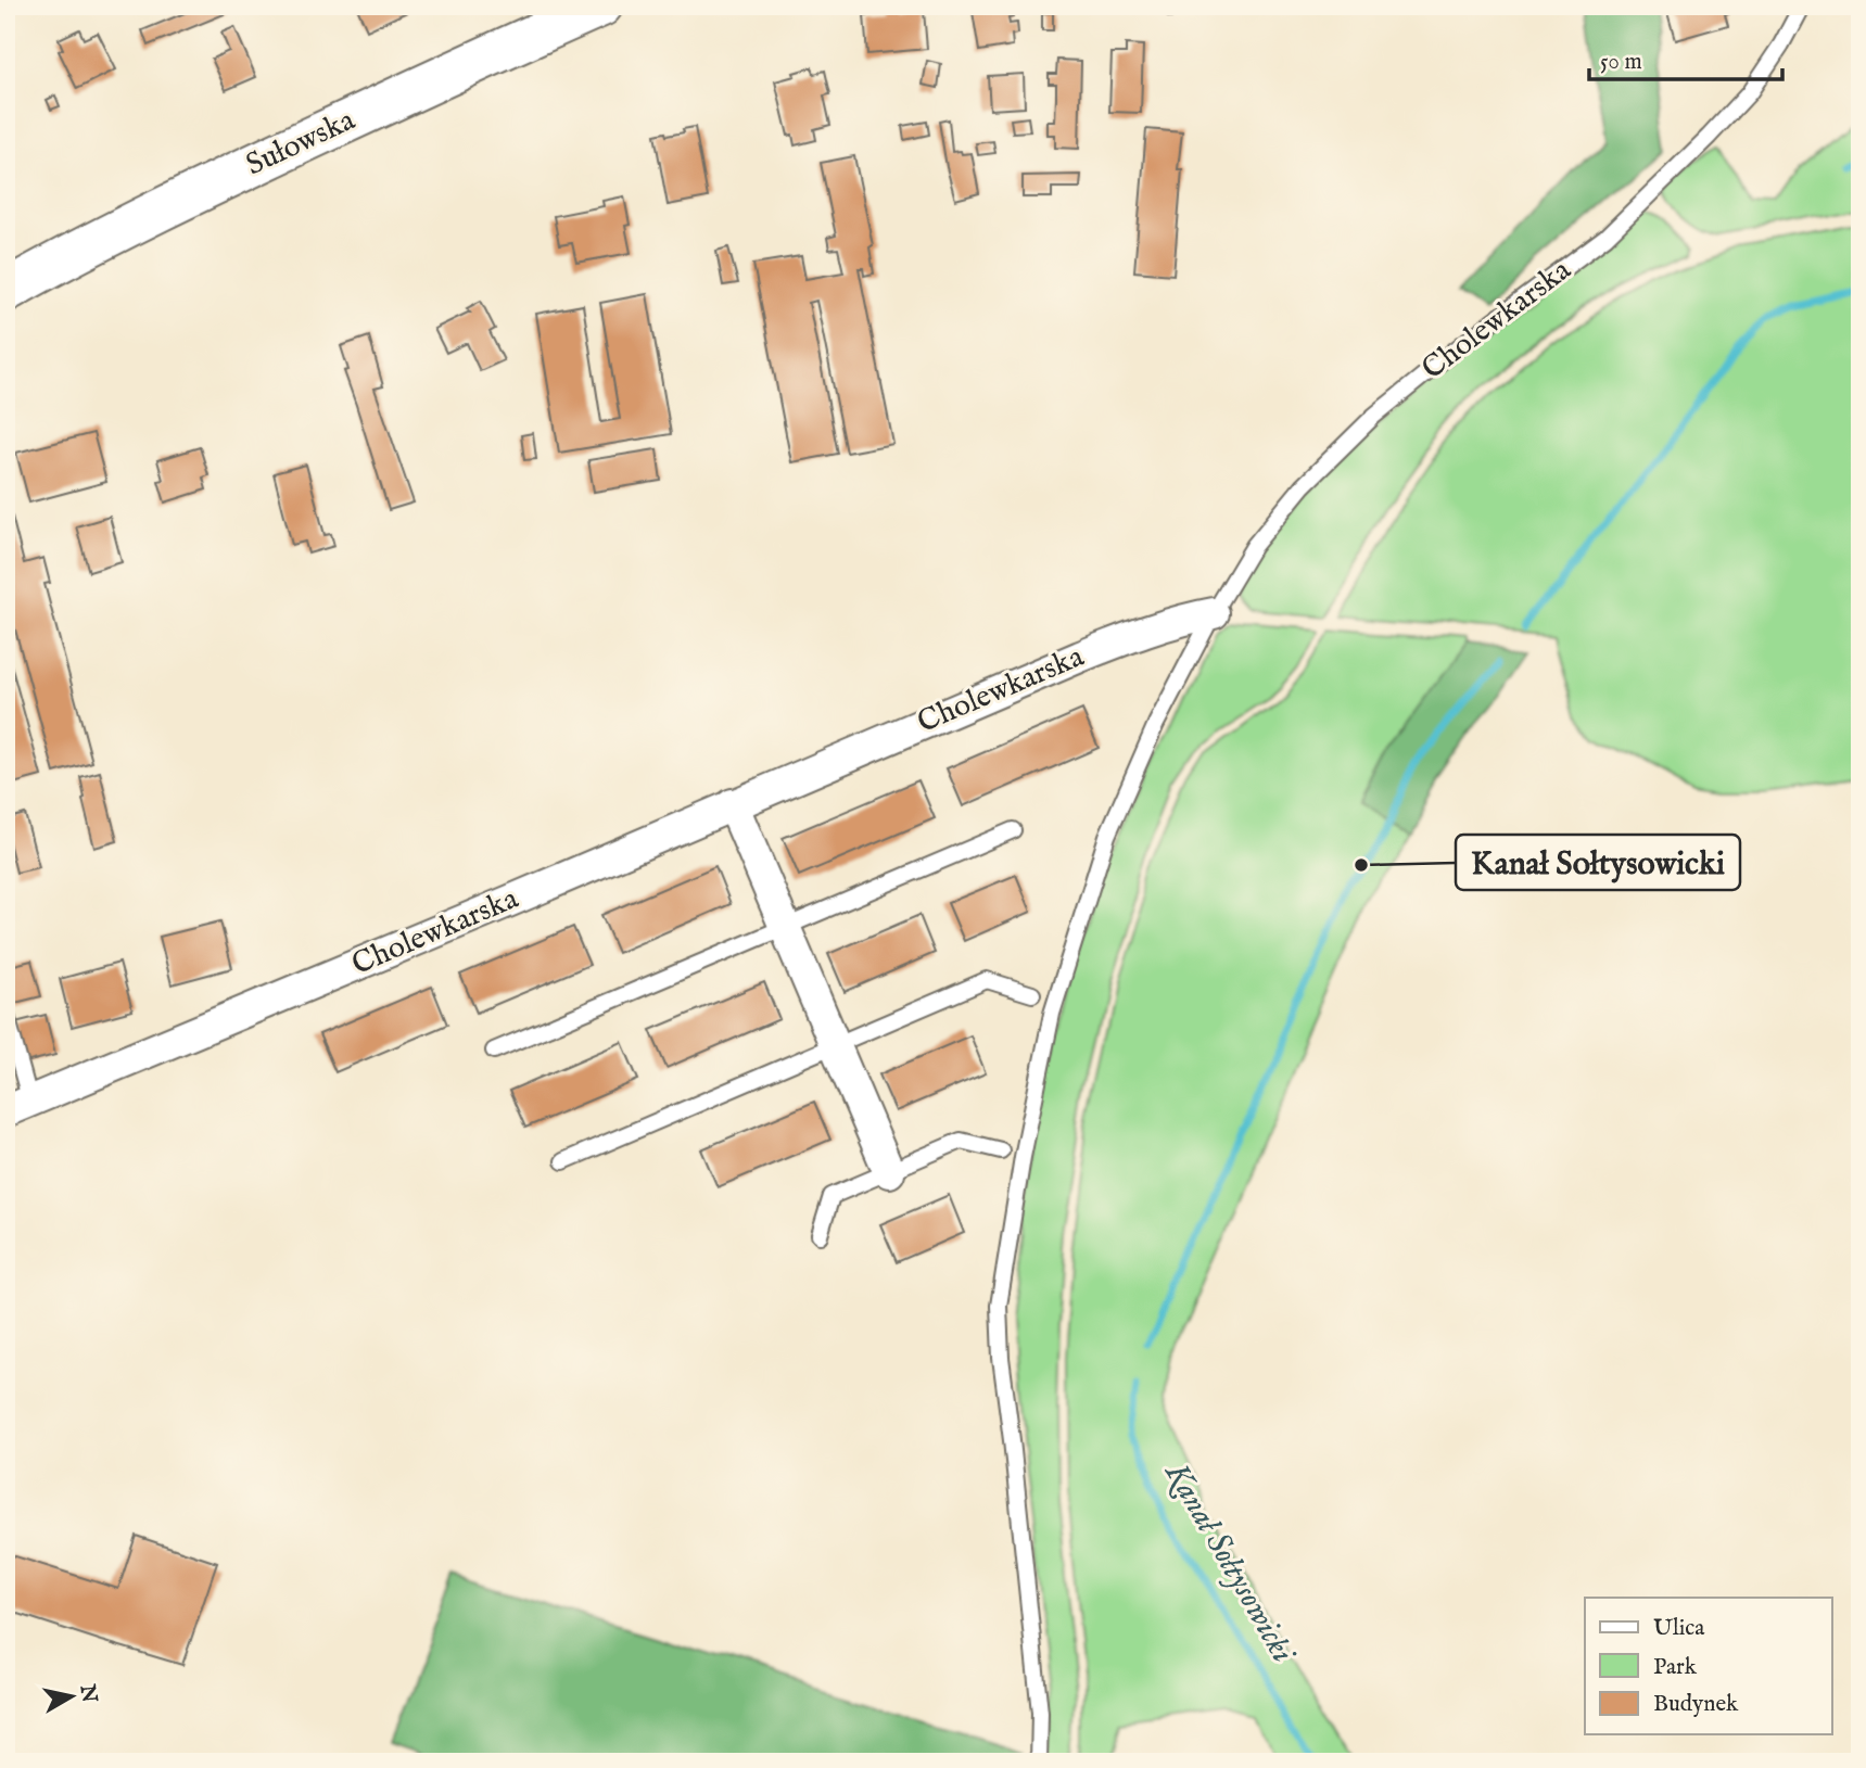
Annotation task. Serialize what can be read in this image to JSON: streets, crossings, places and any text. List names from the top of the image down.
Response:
{
  "streets": {
    "main road": ["Sułowska"],
    "street": ["Cholewkarska"]
  },
  "water": ["Kanał Sołtysowicki"],
  "places": ["Kanał Sołtysowicki"],
  "legend": ["Ulica", "Park", "Budynek"],
  "scale_bar": "50 m",
  "north": "right"
}
